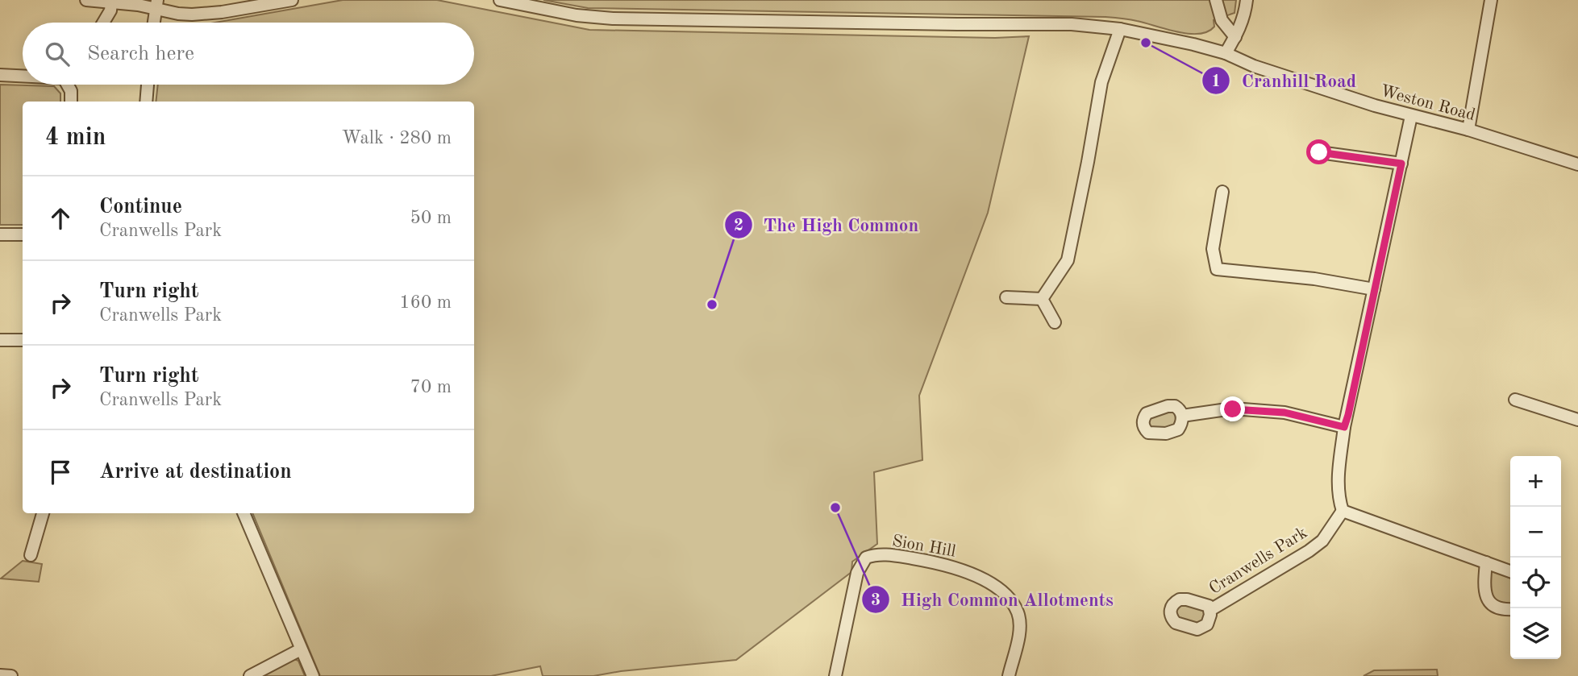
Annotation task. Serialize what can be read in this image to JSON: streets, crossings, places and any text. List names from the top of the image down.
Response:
{
  "streets": {
    "street": ["Weston Road", "Sion Hill", "Cranwells Park"]
  },
  "places": ["Cranhill Road", "The High Common", "High Common Allotments"],
  "page": {
    "search": "Search here",
    "heading": ["4 min", "Walk · 280 m"],
    "list": [
      ["Continue", "Cranwells Park", "50 m"],
      ["Turn right", "Cranwells Park", "160 m"],
      ["Turn right", "Cranwells Park", "70 m"],
      "Arrive at destination"
    ],
    "map_buttons": ["+", "−"]
  }
}
